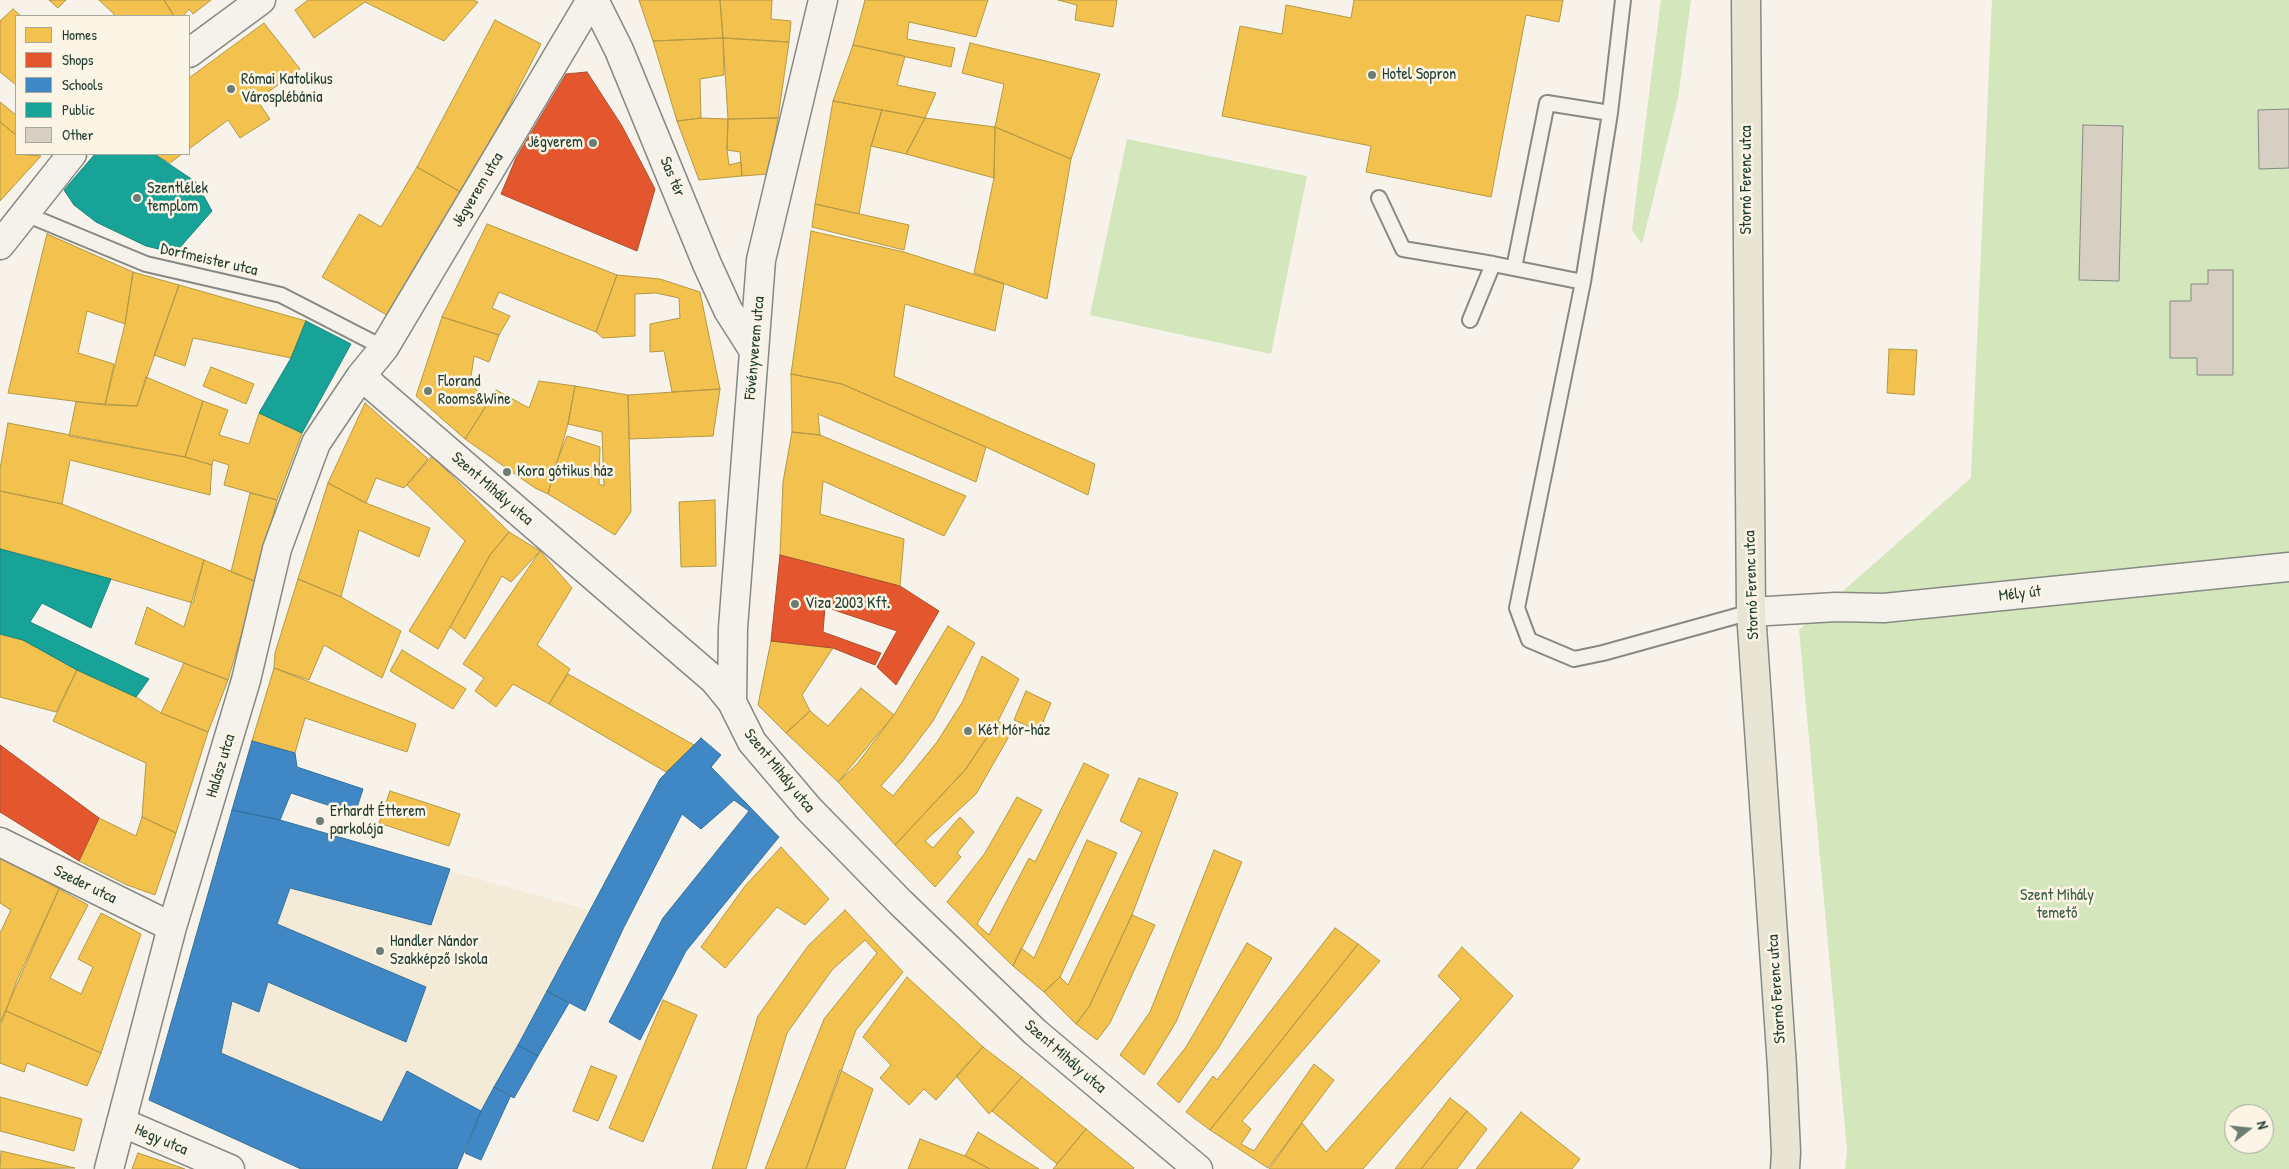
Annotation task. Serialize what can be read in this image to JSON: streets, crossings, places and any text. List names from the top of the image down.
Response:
{
  "streets": {
    "main road": ["Stornó Ferenc utca"],
    "street": [
      "Sas tér",
      "Jégverem utca",
      "Fövényverem utca",
      "Szent Mihály utca",
      "Mély út",
      "Halász utca",
      "Szeder utca",
      "Hegy utca"
    ],
    "lane": ["Dorfmeister utca"]
  },
  "crossings": [
    ["Sas tér", "Jégverem utca"],
    ["Sas tér", "Fövényverem utca"],
    ["Stornó Ferenc utca", "Mély út"],
    ["Jégverem utca", "Dorfmeister utca"],
    ["Jégverem utca", "Szent Mihály utca"],
    ["Jégverem utca", "Halász utca"],
    ["Fövényverem utca", "Szent Mihály utca"],
    ["Szent Mihály utca", "Halász utca"],
    ["Halász utca", "Szeder utca"],
    ["Halász utca", "Hegy utca"]
  ],
  "parks": ["Szent Mihály temető"],
  "places": [
    "Hotel Sopron",
    "Római Katolikus Városplébánia",
    "Jégverem",
    "Szentlélek templom",
    "Florand Rooms&Wine",
    "Kora gótikus ház",
    "Viza 2003 Kft.",
    "Két Mór-ház",
    "Erhardt Étterem parkolója",
    "Handler Nándor Szakképző Iskola"
  ],
  "legend": [
    "Homes",
    "Shops",
    "Schools",
    "Public",
    "Other"
  ],
  "north": "right"
}
